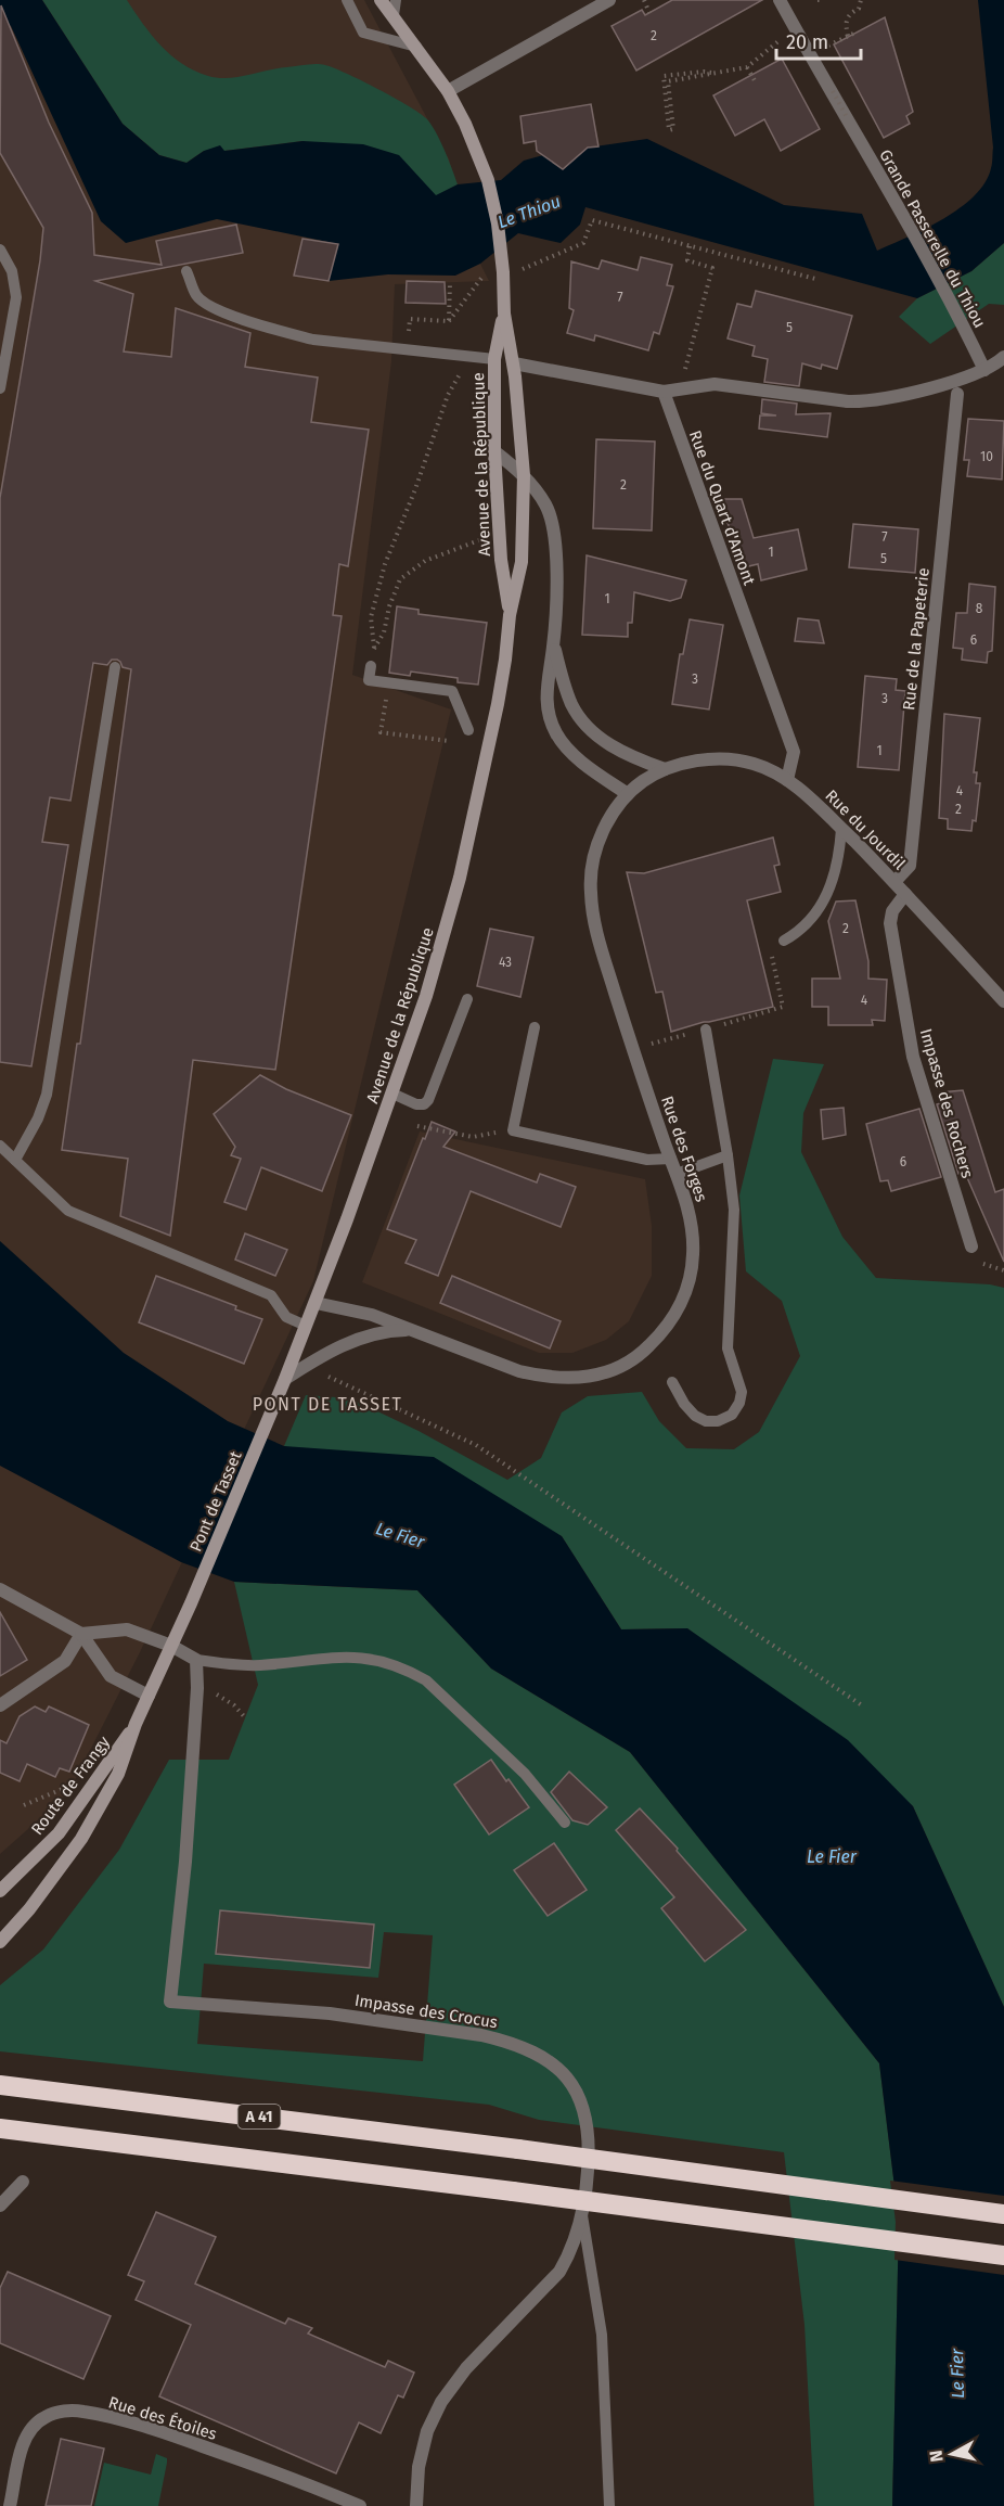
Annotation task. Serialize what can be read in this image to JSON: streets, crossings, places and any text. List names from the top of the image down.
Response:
{
  "streets": {
    "highway": ["A 41"],
    "main road": ["Avenue de la République", "Pont de Tasset", "Route de Frangy"],
    "street": [
      "Grande Passerelle du Thiou",
      "Rue du Quart d'Amont",
      "Rue de la Papeterie",
      "Rue du Jourdil",
      "Impasse des Rochers",
      "Rue des Forges",
      "Impasse des Crocus",
      "Rue des Étoiles"
    ]
  },
  "crossings": [
    ["Avenue de la République", "Rue des Forges"],
    ["Avenue de la République", "Pont de Tasset"],
    ["Rue du Quart d'Amont", "Rue du Jourdil"],
    ["Rue de la Papeterie", "Rue du Jourdil"],
    ["Rue du Jourdil", "Impasse des Rochers"],
    ["Rue du Jourdil", "Rue des Forges"],
    ["Pont de Tasset", "Route de Frangy"]
  ],
  "districts": ["PONT DE TASSET"],
  "water": ["Le Thiou", "Le Fier"],
  "house_numbers": [
    "2",
    "7",
    "5",
    "10",
    "2",
    "7",
    "1",
    "5",
    "1",
    "8",
    "6",
    "3",
    "3",
    "1",
    "4",
    "2",
    "2",
    "43",
    "4",
    "6"
  ],
  "scale_bar": "20 m",
  "north": "left"
}
